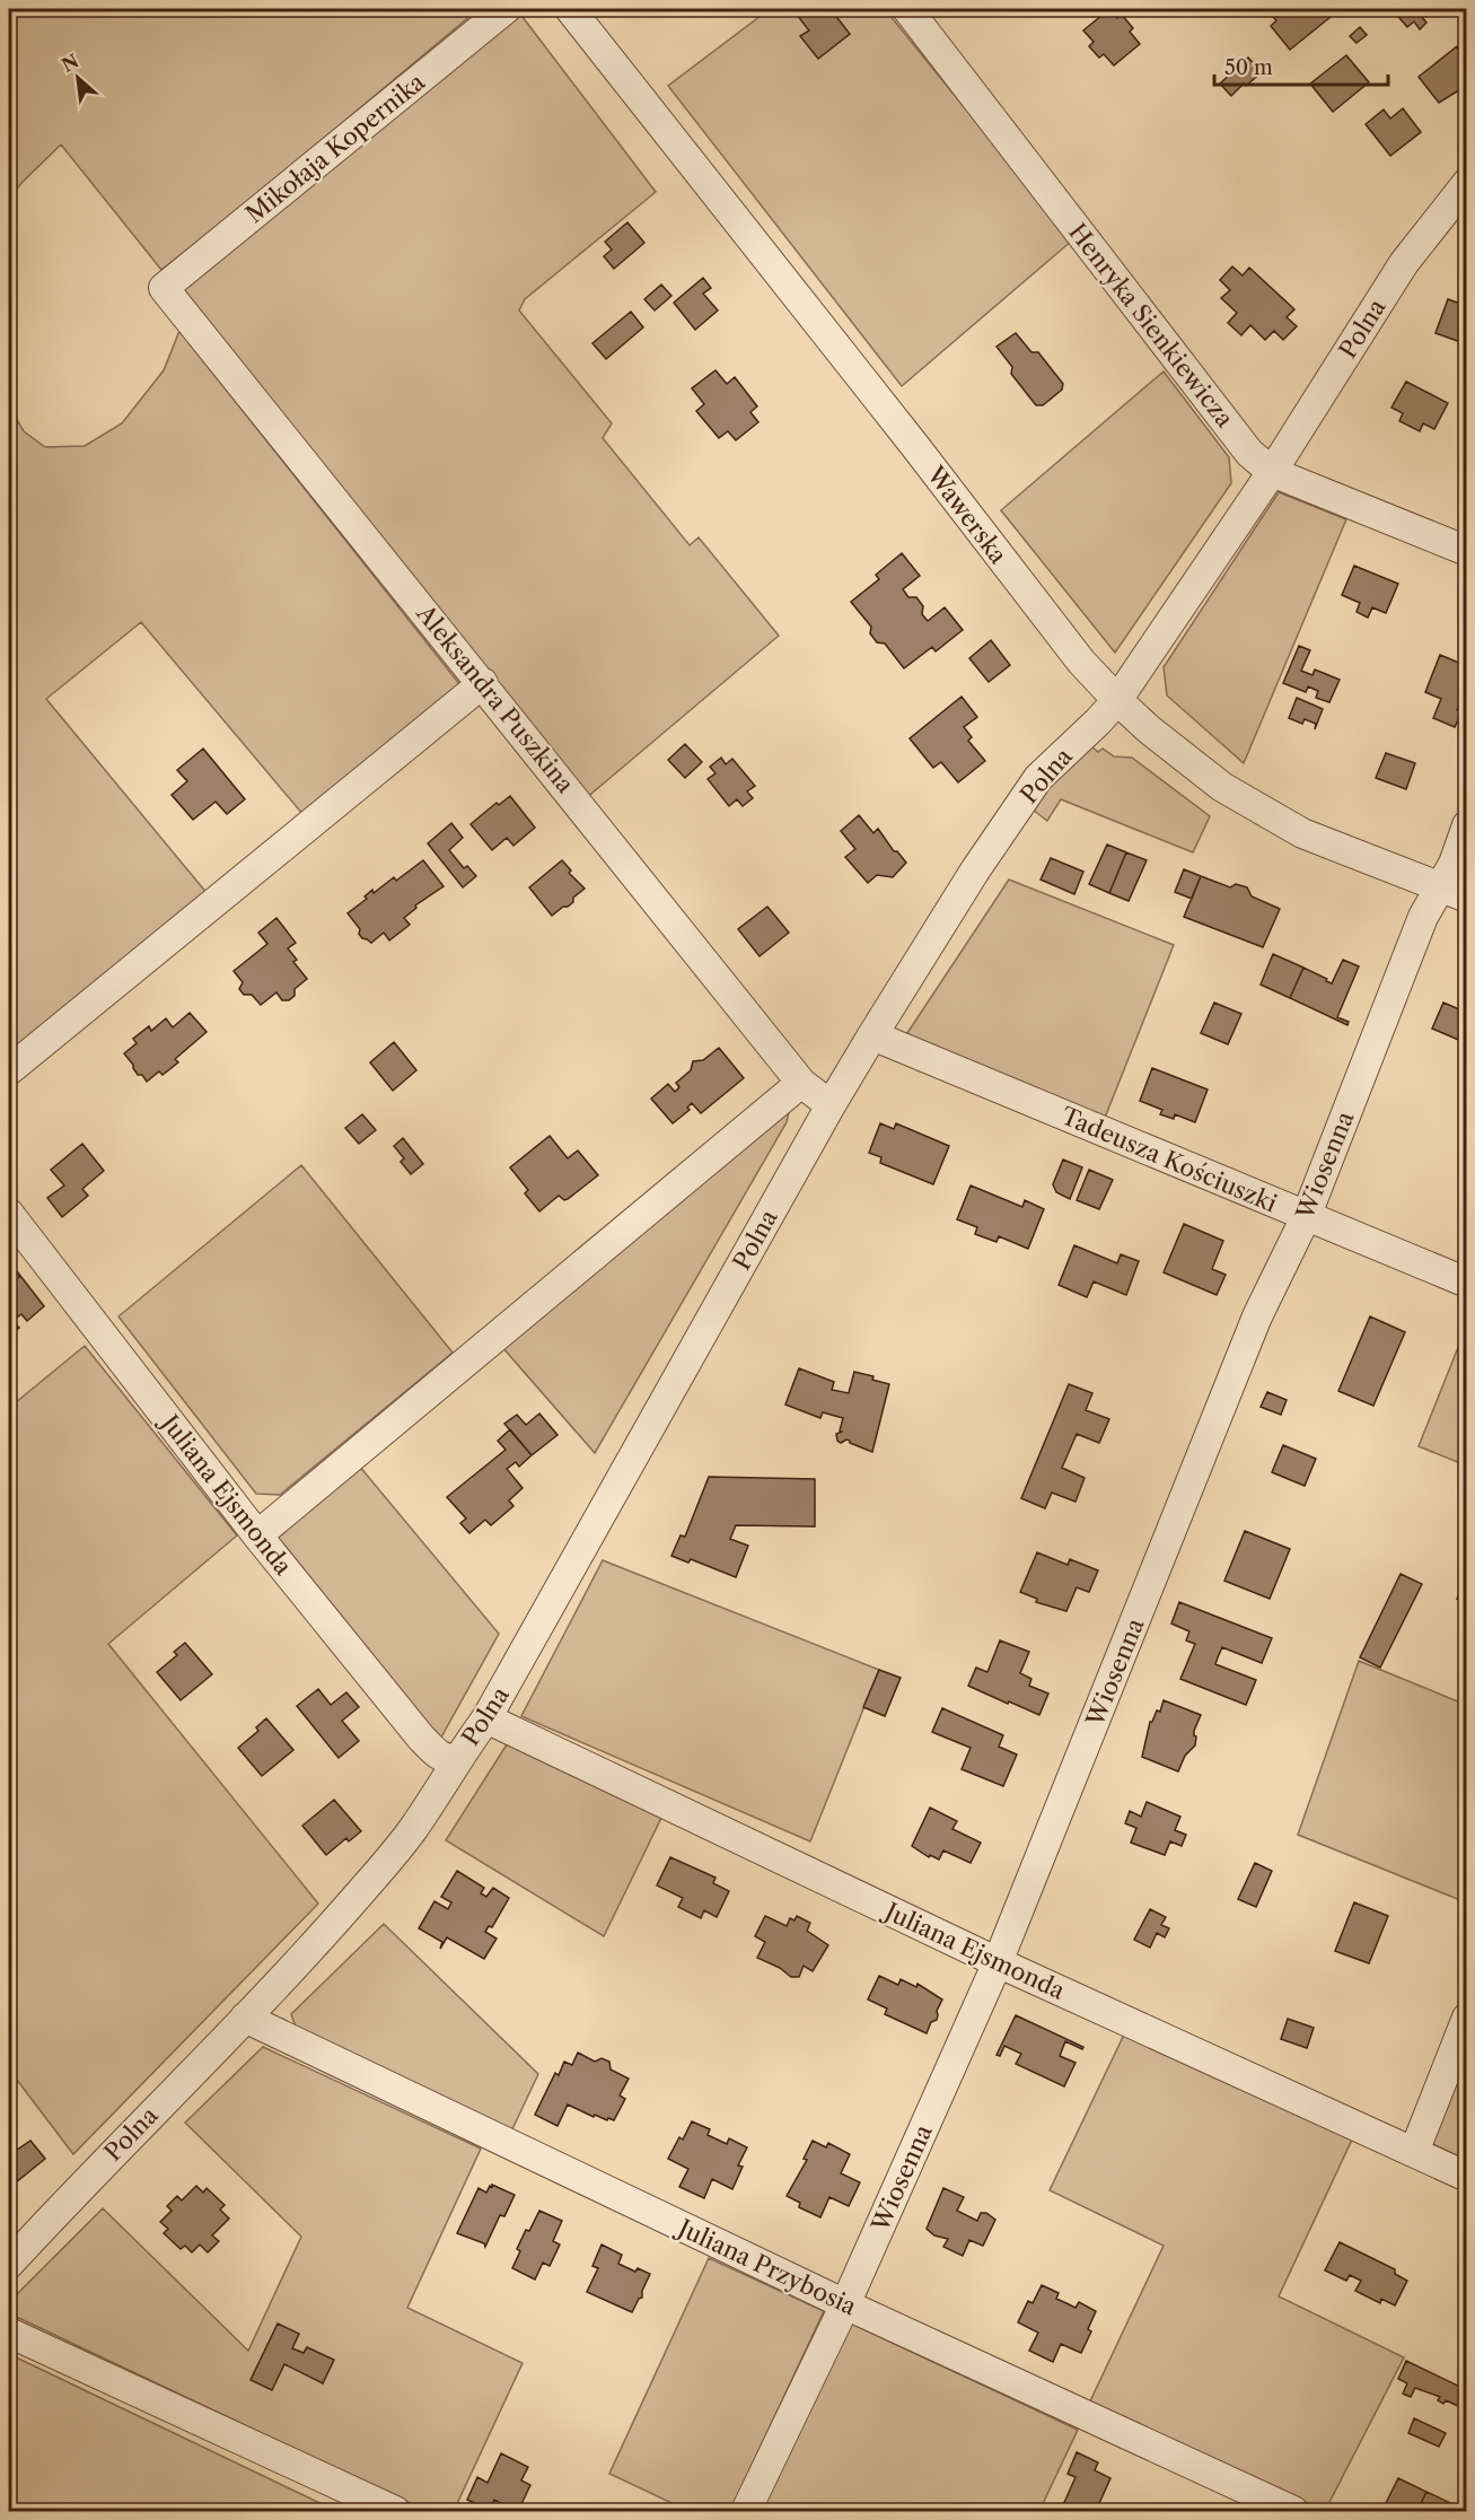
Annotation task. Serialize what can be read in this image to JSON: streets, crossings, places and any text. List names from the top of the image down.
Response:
{
  "streets": {
    "street": [
      "Mikołaja Kopernika",
      "Henryka Sienkiewicza",
      "Polna",
      "Wawerska",
      "Aleksandra Puszkina",
      "Tadeusza Kościuszki",
      "Wiosenna",
      "Juliana Ejsmonda",
      "Juliana Przybosia"
    ]
  },
  "crossings": [
    ["Mikołaja Kopernika", "Aleksandra Puszkina"],
    ["Henryka Sienkiewicza", "Polna"],
    ["Polna", "Wawerska"],
    ["Polna", "Aleksandra Puszkina"],
    ["Polna", "Tadeusza Kościuszki"],
    ["Polna", "Juliana Ejsmonda"],
    ["Polna", "Juliana Przybosia"],
    ["Wawerska", "Wiosenna"],
    ["Tadeusza Kościuszki", "Wiosenna"],
    ["Wiosenna", "Juliana Ejsmonda"],
    ["Wiosenna", "Juliana Przybosia"]
  ],
  "scale_bar": "50 m",
  "north": "top left"
}
